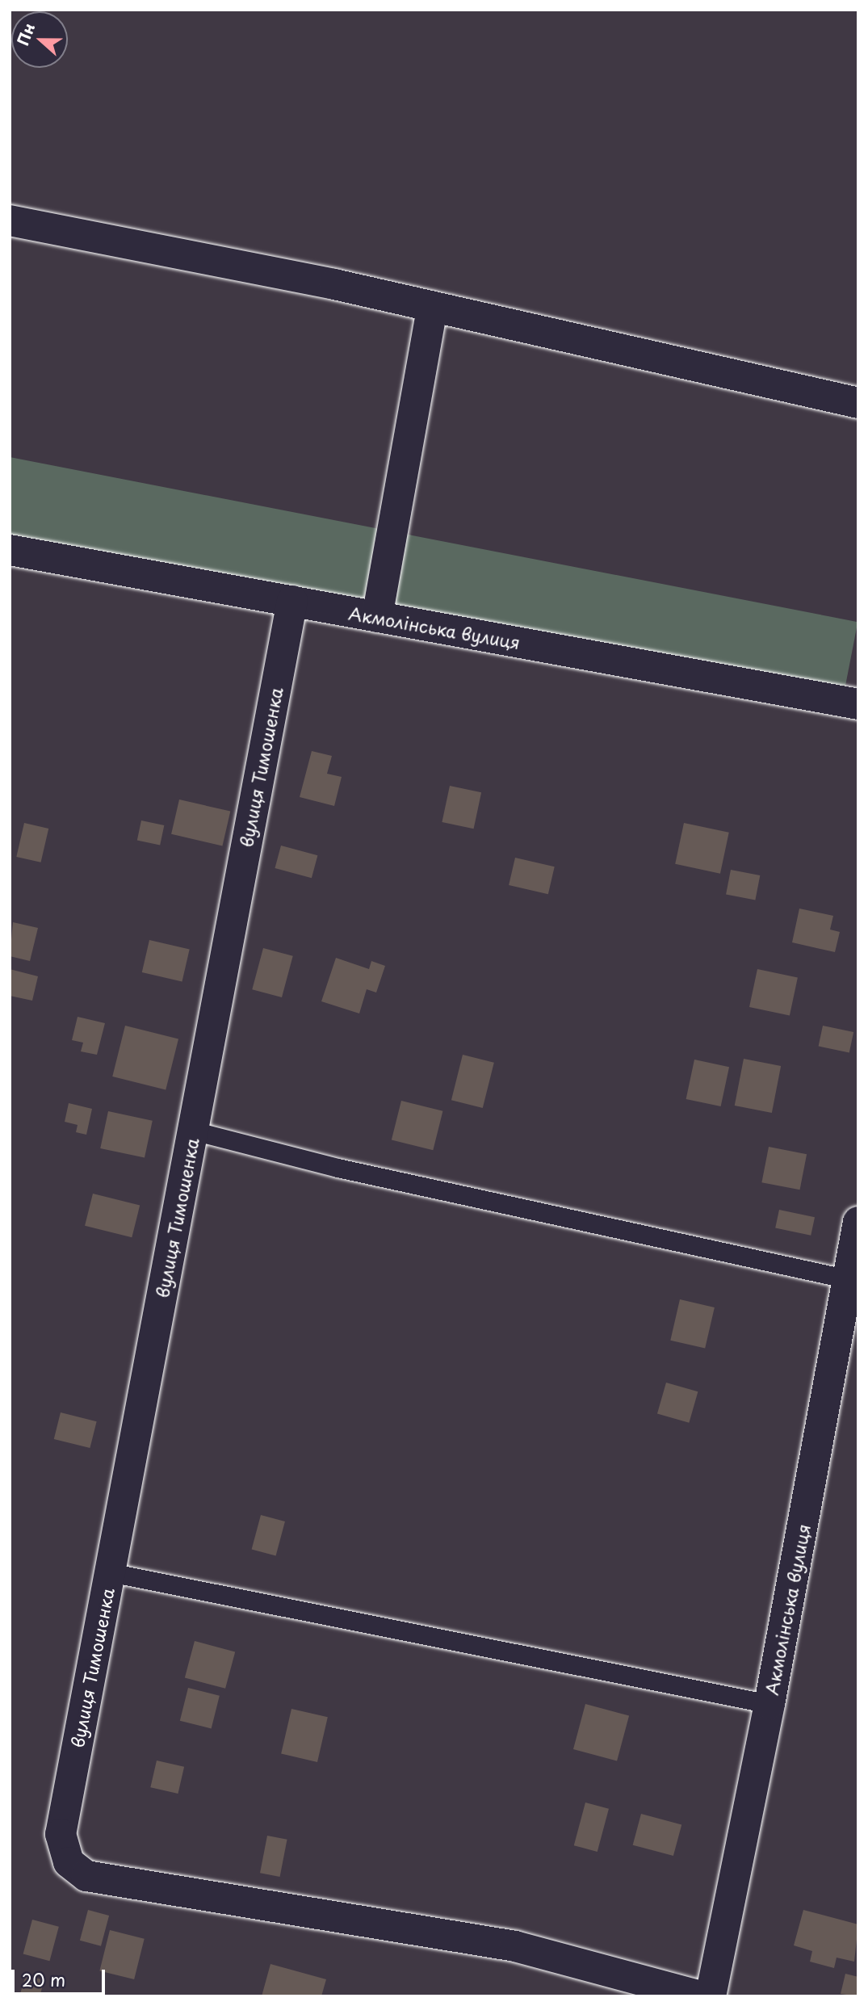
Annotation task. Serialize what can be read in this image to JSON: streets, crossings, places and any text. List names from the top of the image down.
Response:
{
  "streets": {
    "street": ["Акмолінська вулиця", "вулиця Тимошенка"]
  },
  "crossings": [
    ["Акмолінська вулиця", "вулиця Тимошенка"]
  ],
  "scale_bar": "20 m",
  "north": "left"
}
